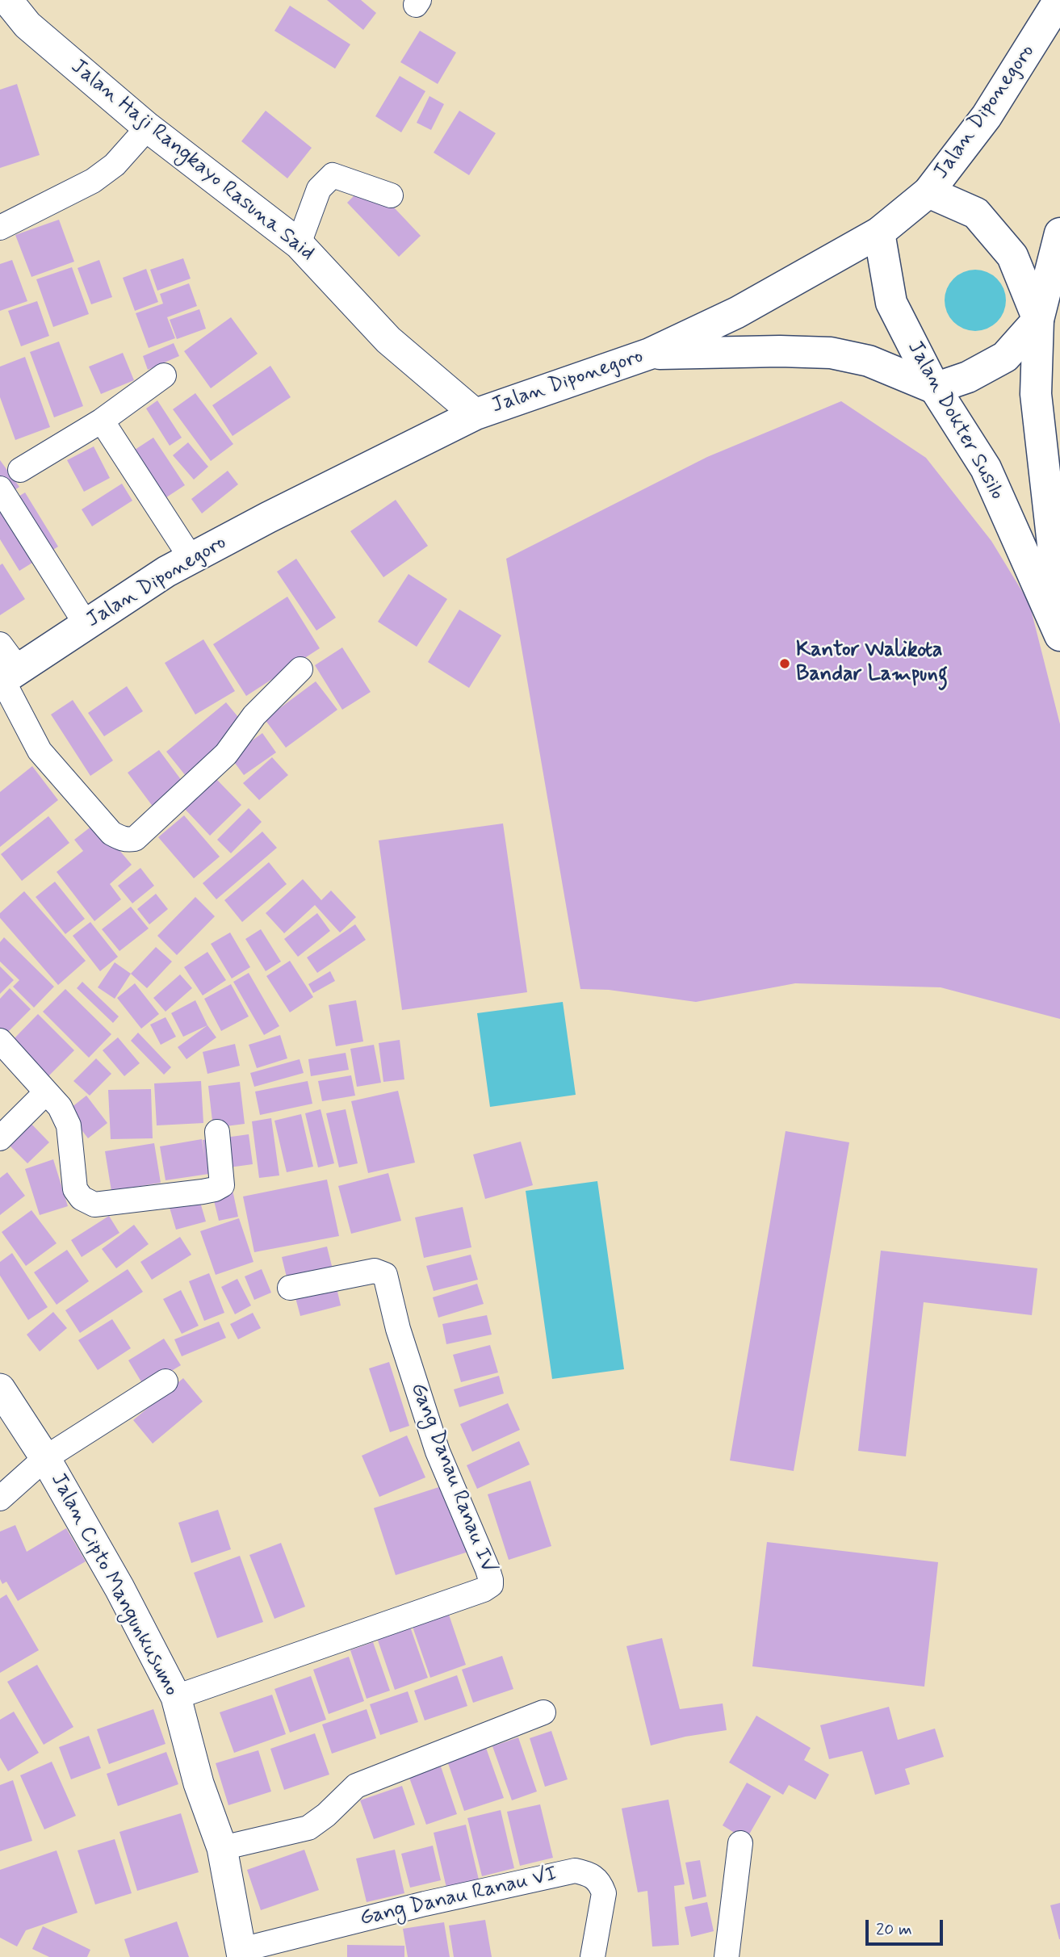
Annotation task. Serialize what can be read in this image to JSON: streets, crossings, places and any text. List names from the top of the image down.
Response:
{
  "streets": {
    "main road": ["Jalan Diponegoro", "Jalan Dokter Susilo"],
    "street": [
      "Jalan Haji Rangkayo Rasuna Said",
      "Gang Danau Ranau IV",
      "Jalan Cipto Mangunkusumo",
      "Gang Danau Ranau VI"
    ]
  },
  "crossings": [
    ["Jalan Diponegoro", "Jalan Haji Rangkayo Rasuna Said"],
    ["Jalan Diponegoro", "Jalan Dokter Susilo"],
    ["Gang Danau Ranau IV", "Jalan Cipto Mangunkusumo"],
    ["Jalan Cipto Mangunkusumo", "Gang Danau Ranau VI"]
  ],
  "places": ["Kantor Walikota Bandar Lampung"],
  "scale_bar": "20 m"
}
